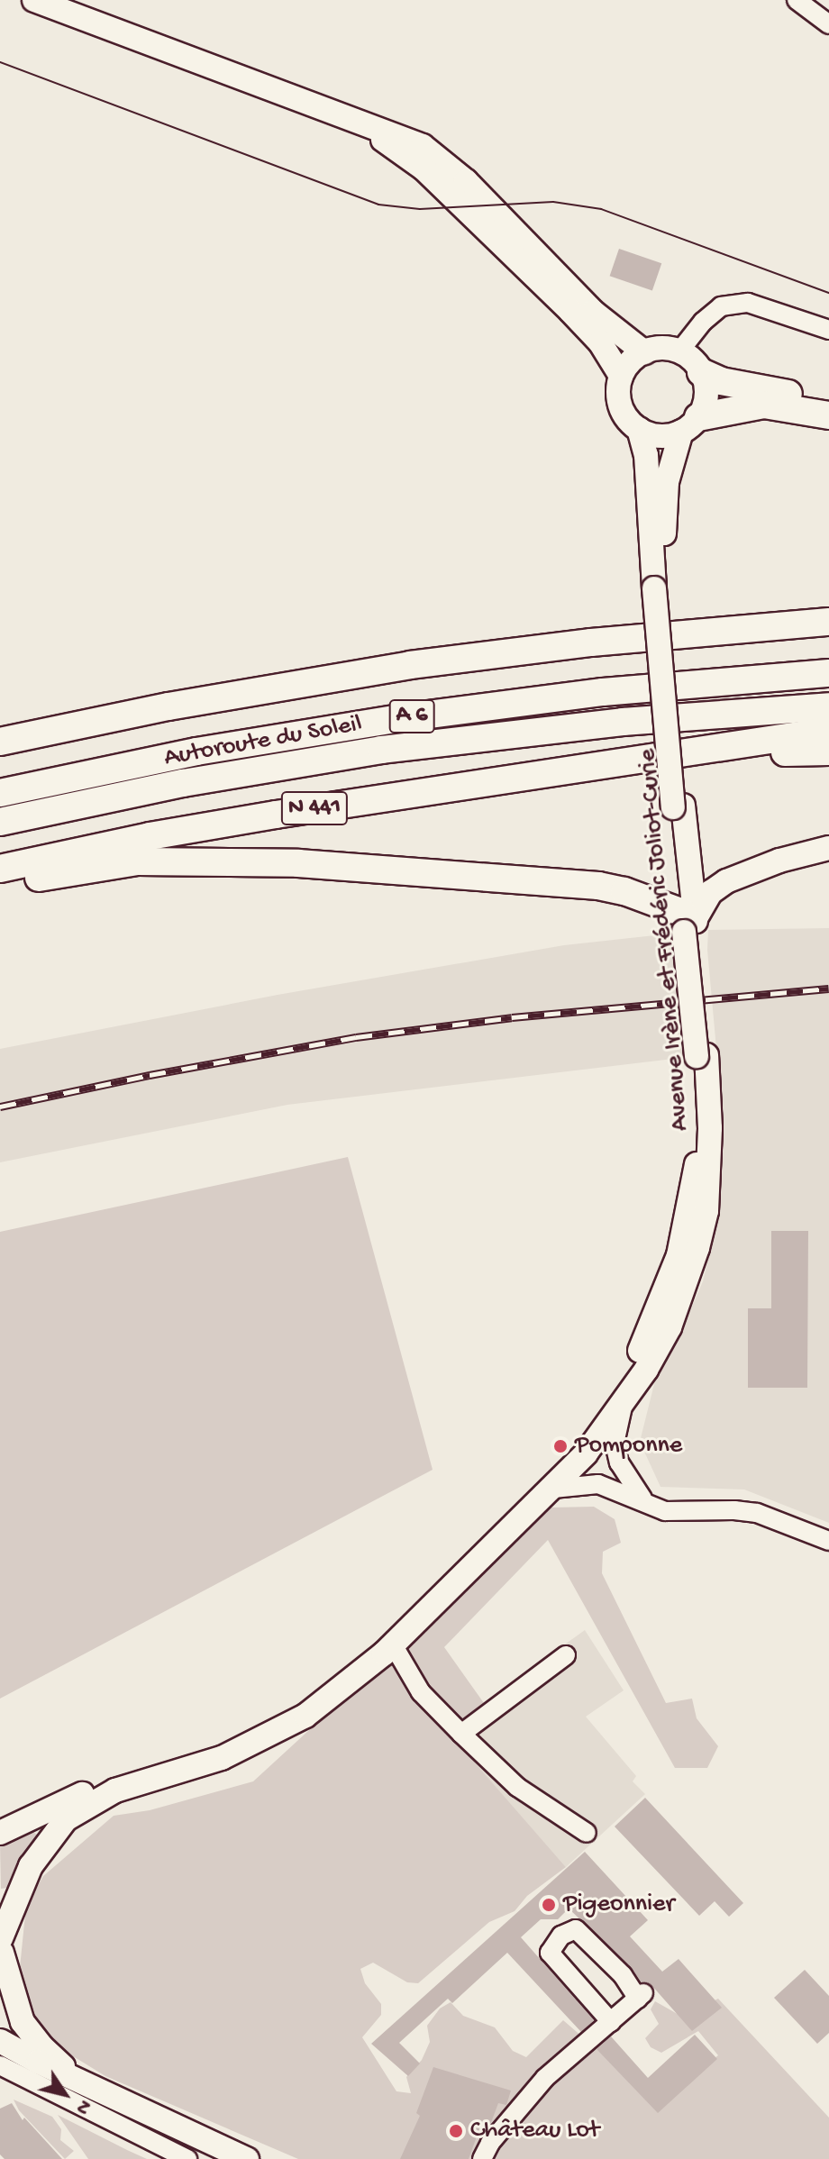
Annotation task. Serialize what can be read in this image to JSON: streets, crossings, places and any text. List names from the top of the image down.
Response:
{
  "streets": {
    "highway": ["A 6", "Autoroute du Soleil", "N 441"],
    "main road": ["Avenue Irène et Frédéric Joliot-Curie"]
  },
  "places": ["Pomponne", "Pigeonnier", "Château Lot"],
  "north": "bottom right"
}
